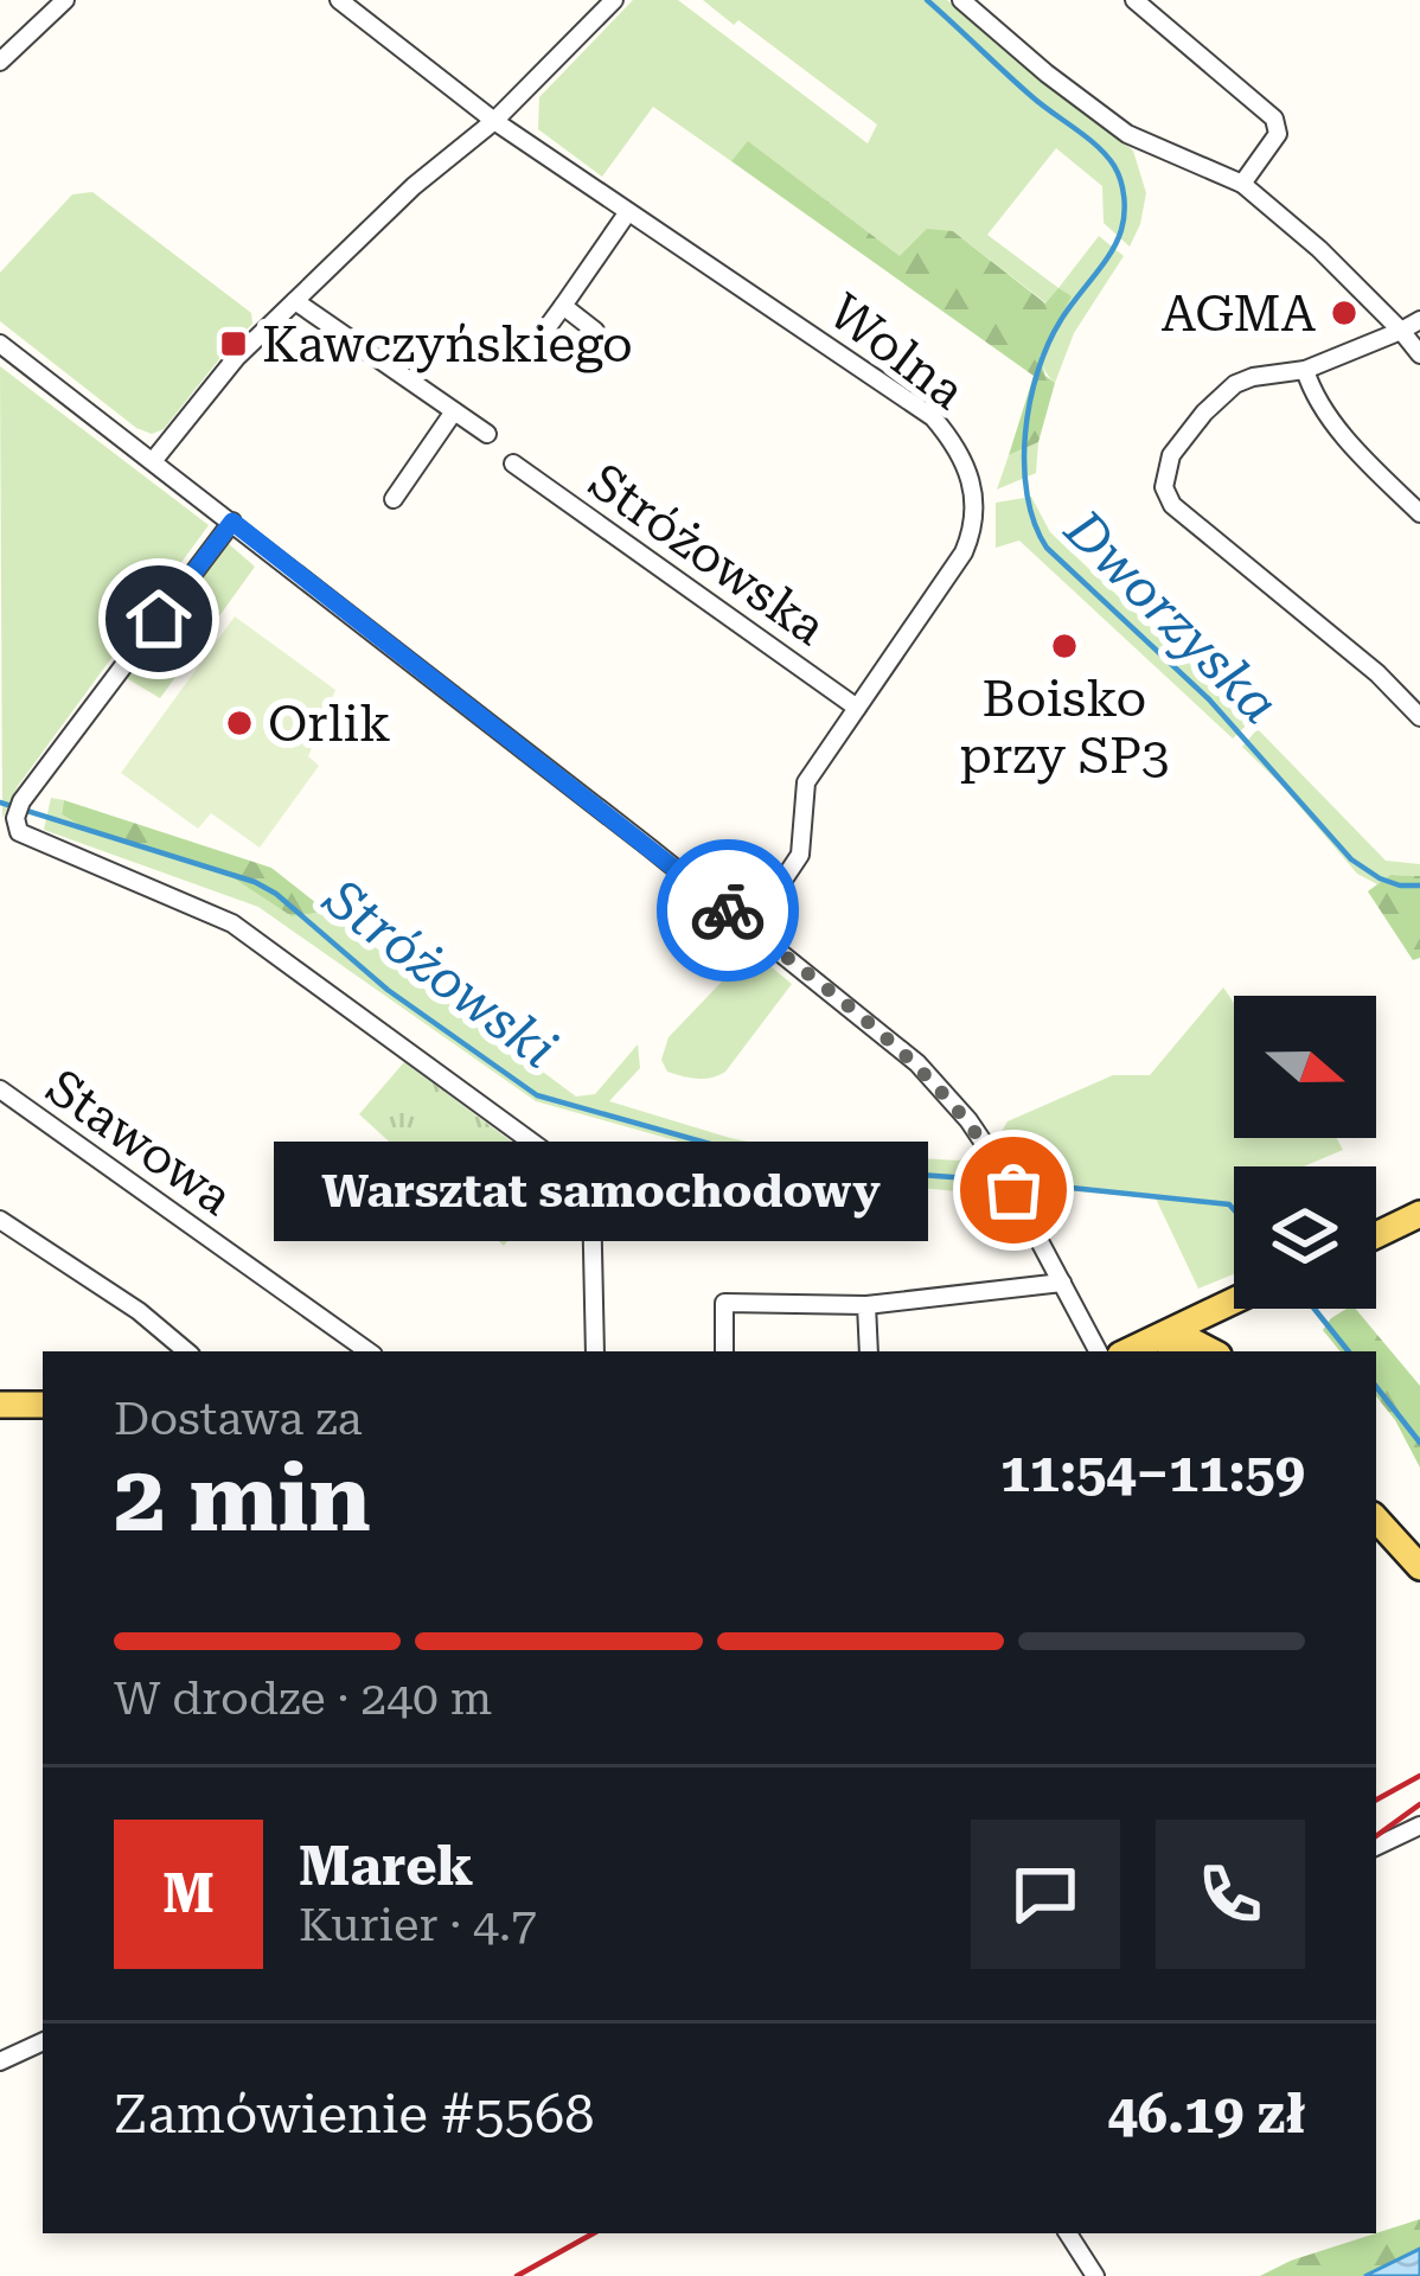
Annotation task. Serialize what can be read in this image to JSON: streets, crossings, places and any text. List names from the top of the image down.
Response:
{
  "streets": {
    "street": ["Wolna", "Stróżowska", "Stawowa"]
  },
  "crossings": [
    ["Wolna", "Stróżowska"]
  ],
  "water": ["Dworzyska", "Stróżowski"],
  "places": {
    "other": [
      "AGMA",
      "Boisko przy SP3",
      "Orlik",
      "Warsztat samochodowy"
    ],
    "transit": ["Kawczyńskiego"]
  },
  "north": "right",
  "page": {
    "bubble": "Warsztat samochodowy",
    "heading": ["2 min", "Dostawa za", "11:54–11:59"],
    "panel": [
      "Marek",
      "Kurier · 4.7",
      "Zamówienie #5568",
      "46.19 zł"
    ],
    "bar": "W drodze · 240 m",
    "round": "M"
  }
}
